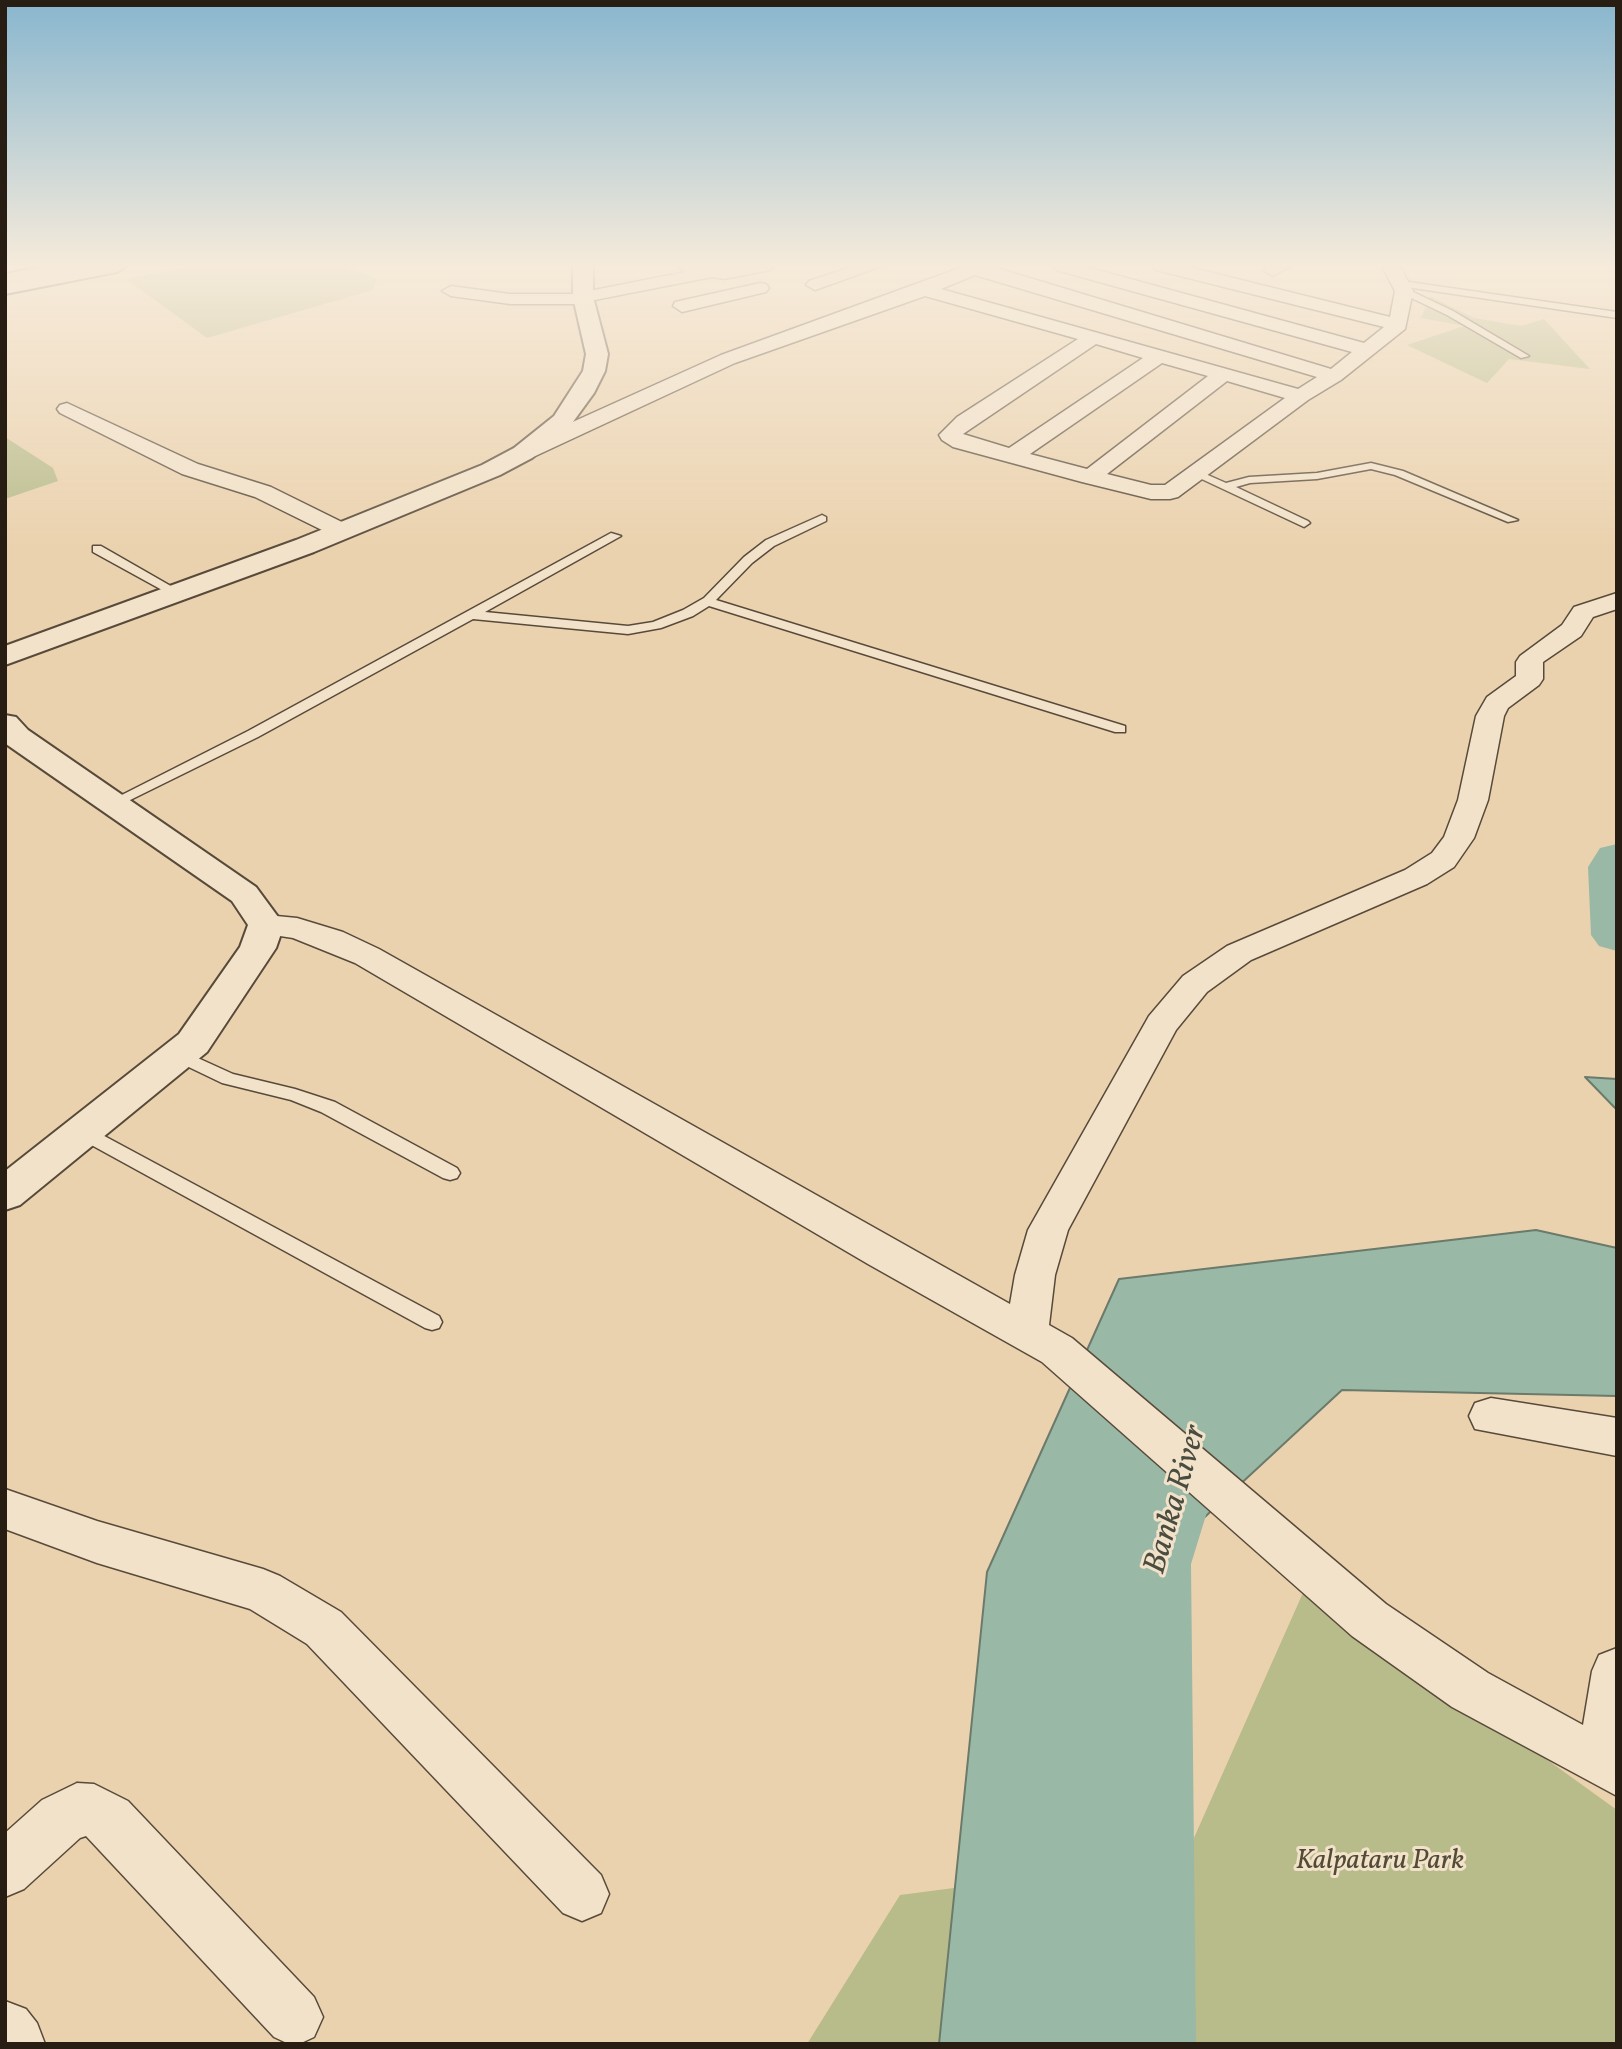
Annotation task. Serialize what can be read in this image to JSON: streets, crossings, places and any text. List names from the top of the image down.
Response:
{
  "water": ["Banka River"],
  "parks": ["Kalpataru Park"]
}
